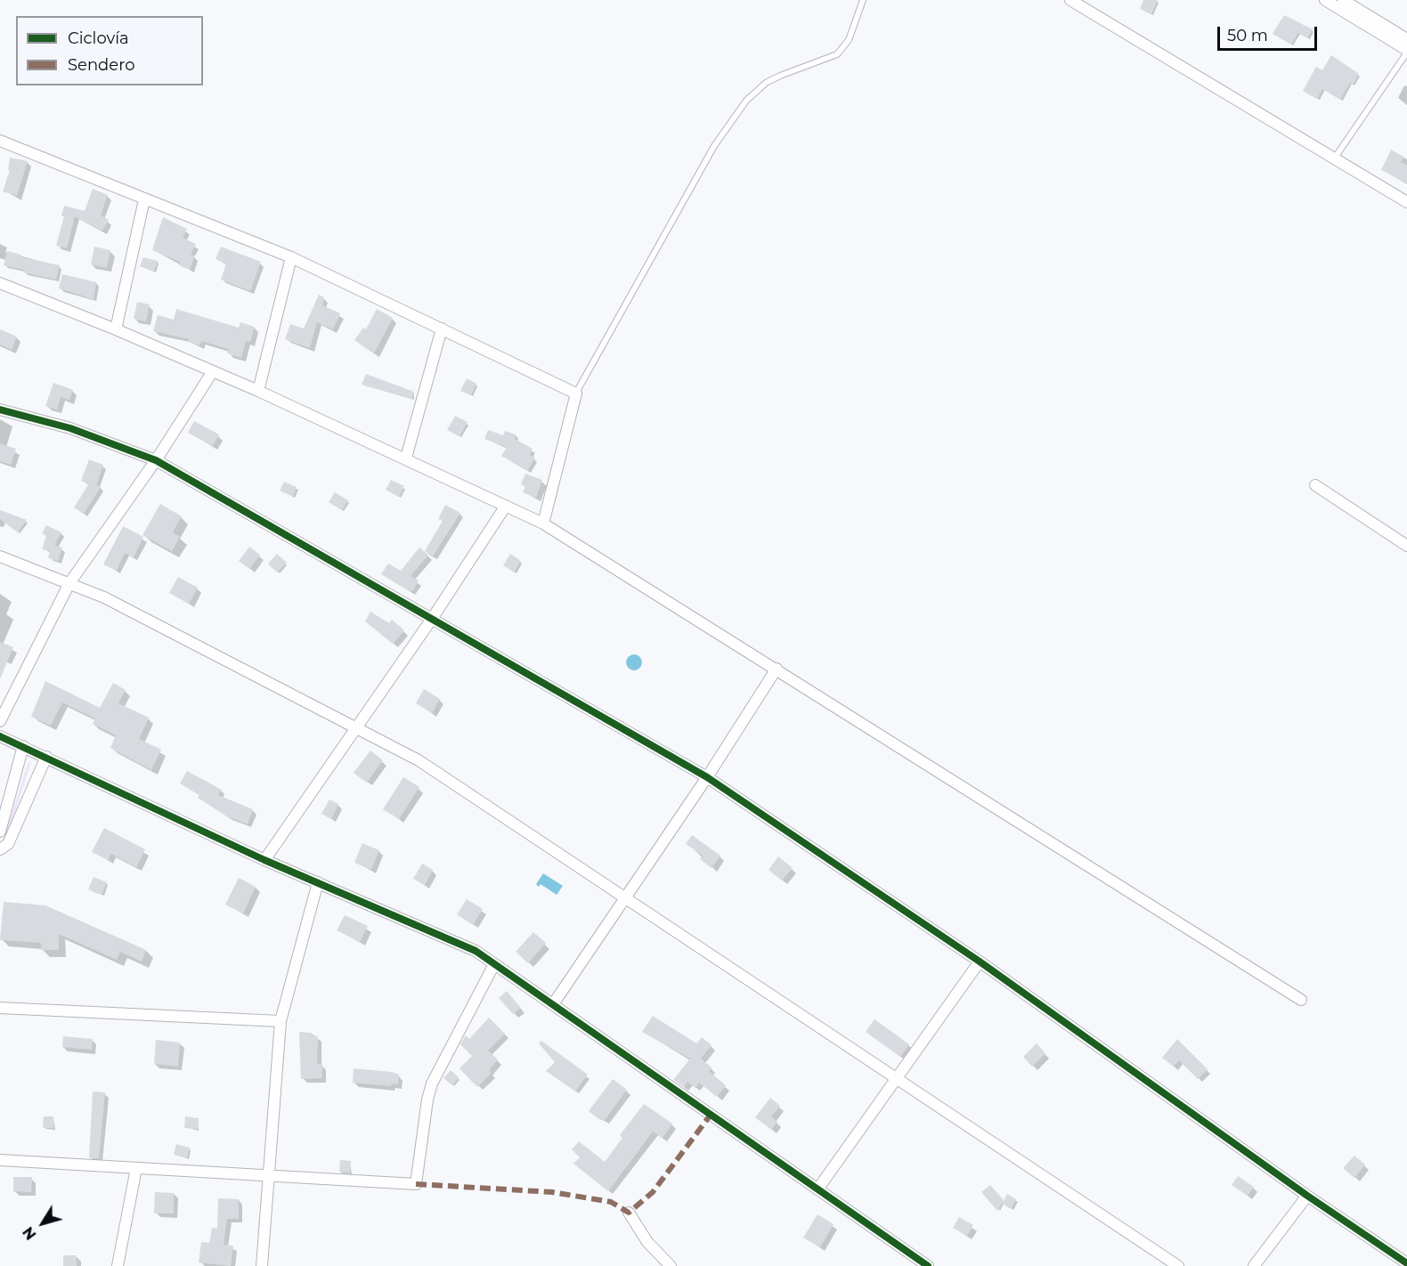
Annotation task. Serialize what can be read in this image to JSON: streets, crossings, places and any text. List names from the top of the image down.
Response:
{
  "legend": ["Ciclovía", "Sendero"],
  "scale_bar": "50 m",
  "north": "bottom left"
}
